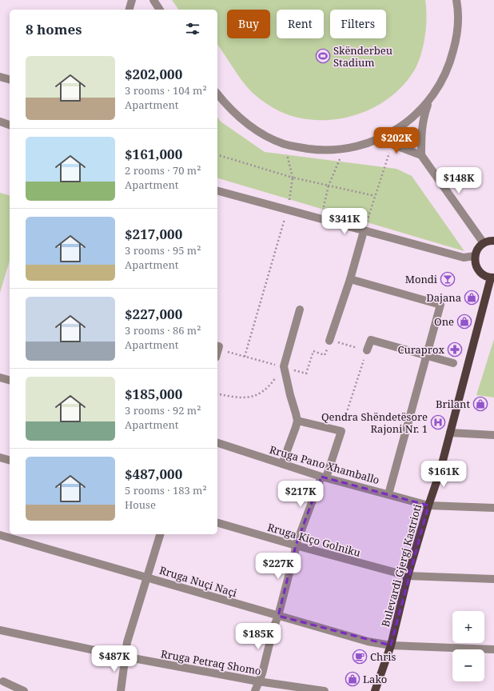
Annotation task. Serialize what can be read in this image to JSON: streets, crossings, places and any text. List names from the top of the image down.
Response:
{
  "streets": {
    "main road": ["Bulevardi Gjergj Kastrioti"],
    "street": [
      "Rruga Pano Xhamballo",
      "Rruga Kiço Golniku",
      "Rruga Nuçi Naçi",
      "Rruga Petraq Shomo"
    ]
  },
  "crossings": [
    ["Rruga Pano Xhamballo", "Bulevardi Gjergj Kastrioti"],
    ["Rruga Kiço Golniku", "Bulevardi Gjergj Kastrioti"],
    ["Bulevardi Gjergj Kastrioti", "Rruga Nuçi Naçi"]
  ],
  "places": {
    "sports": ["Skënderbeu Stadium"],
    "bar": ["Mondi"],
    "shop": [
      "Dajana",
      "One",
      "Brilant",
      "Lako"
    ],
    "pharmacy": ["Curaprox"],
    "hospital": ["Qendra Shëndetësore Rajoni Nr. 1"],
    "cafe": ["Chris"]
  },
  "page": {
    "chip": ["Buy", "Rent", "Filters"],
    "heading": "8 homes",
    "list": [
      {
        "name": "$202,000",
        "note": "3 rooms · 104 m² · Apartment"
      },
      {
        "name": "$161,000",
        "note": "2 rooms · 70 m² · Apartment"
      },
      {
        "name": "$217,000",
        "note": "3 rooms · 95 m² · Apartment"
      },
      {
        "name": "$227,000",
        "note": "3 rooms · 86 m² · Apartment"
      },
      {
        "name": "$185,000",
        "note": "3 rooms · 92 m² · Apartment"
      },
      {
        "name": "$487,000",
        "note": "5 rooms · 183 m² · House"
      }
    ],
    "price": [
      "$202K",
      "$148K",
      "$341K",
      "$161K",
      "$217K",
      "$227K",
      "$185K",
      "$487K"
    ],
    "map_buttons": ["+", "−"]
  }
}
